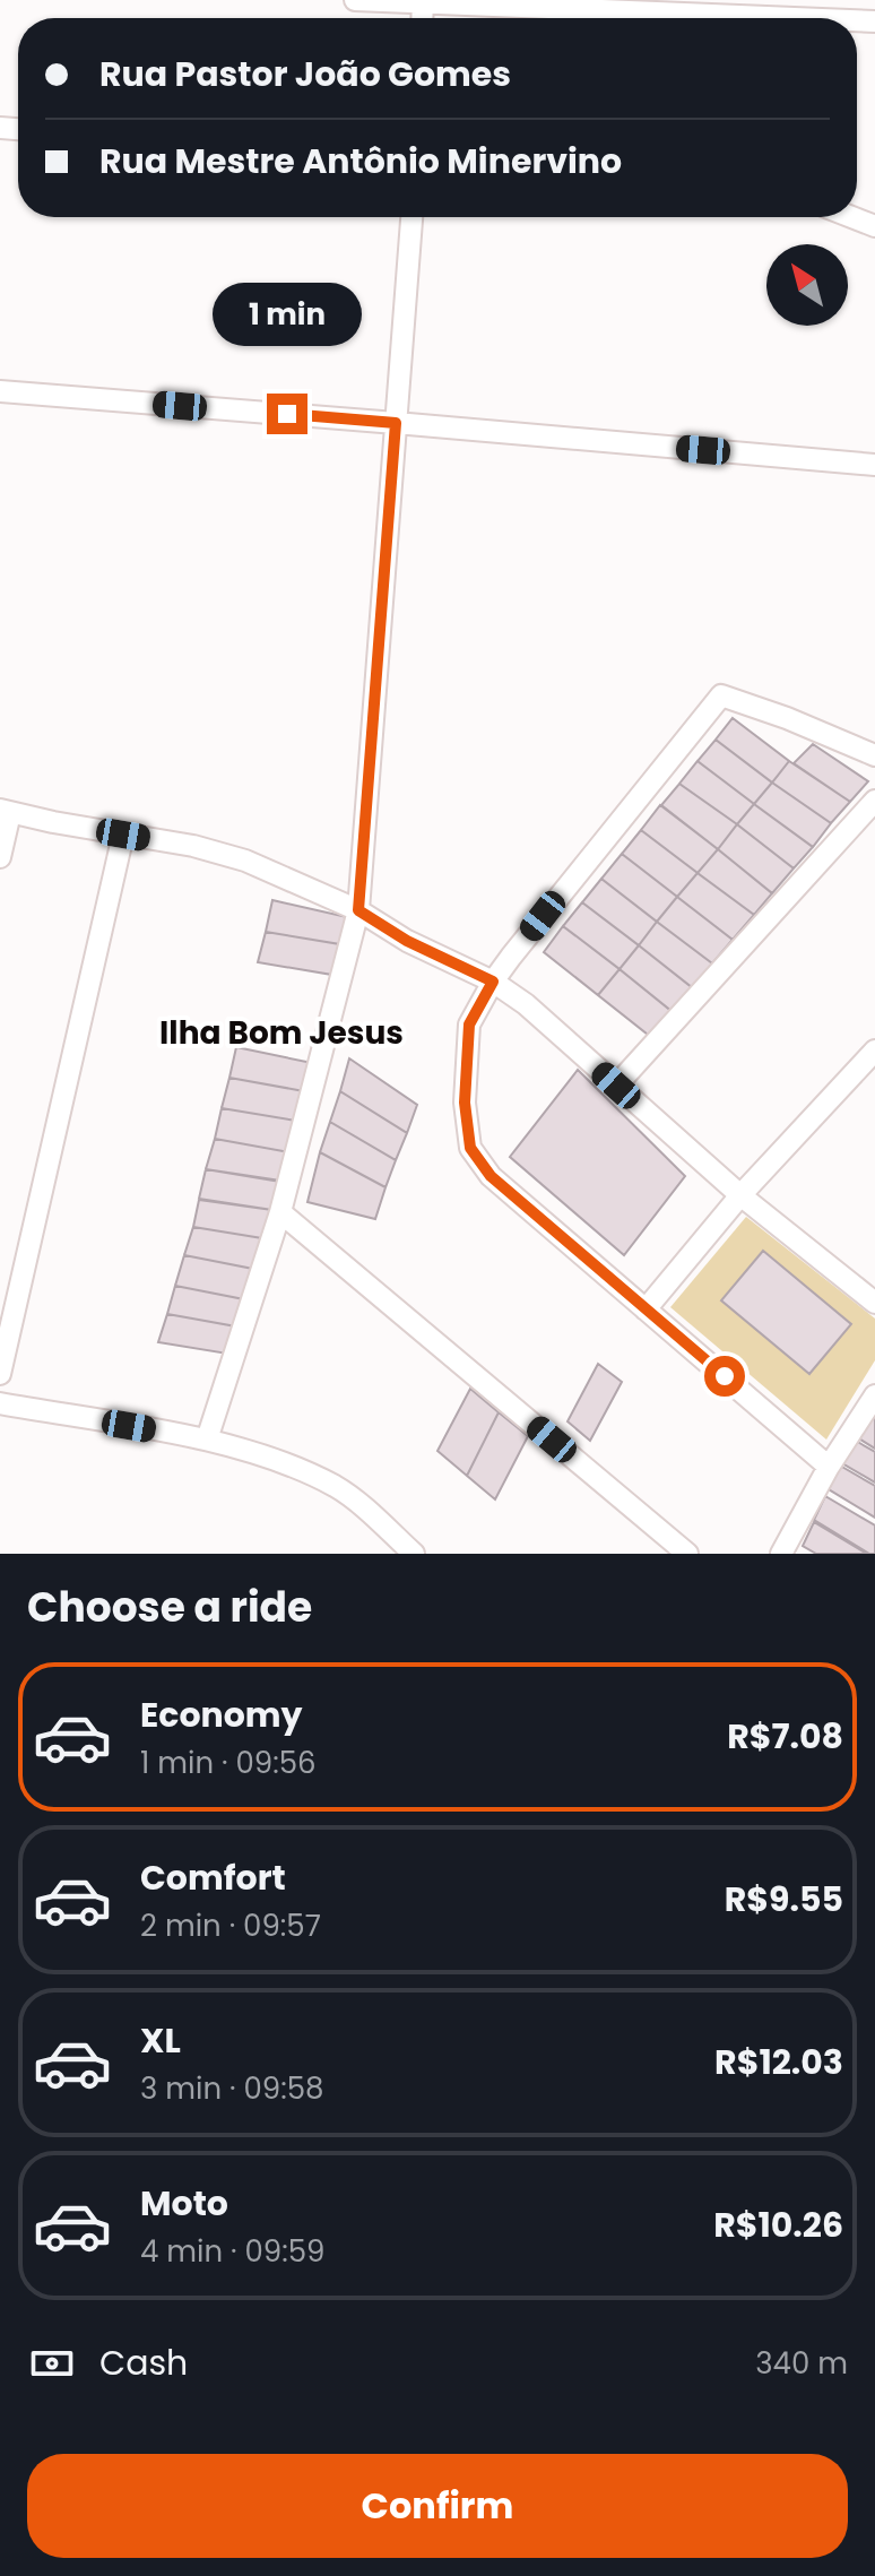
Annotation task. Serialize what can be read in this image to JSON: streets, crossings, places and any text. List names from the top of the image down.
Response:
{
  "districts": ["Ilha Bom Jesus"],
  "north": "top left",
  "page": {
    "banner": ["Rua Pastor João Gomes", "Rua Mestre Antônio Minervino"],
    "bubble": "1 min",
    "heading": "Choose a ride",
    "list": [
      {
        "name": "Economy",
        "note": "1 min · 09:56",
        "value": "R$7.08"
      },
      {
        "name": "Comfort",
        "note": "2 min · 09:57",
        "value": "R$9.55"
      },
      {
        "name": "XL",
        "note": "3 min · 09:58",
        "value": "R$12.03"
      },
      {
        "name": "Moto",
        "note": "4 min · 09:59",
        "value": "R$10.26"
      }
    ],
    "pay": ["Cash", "340 m"],
    "buttons": "Confirm"
  }
}
